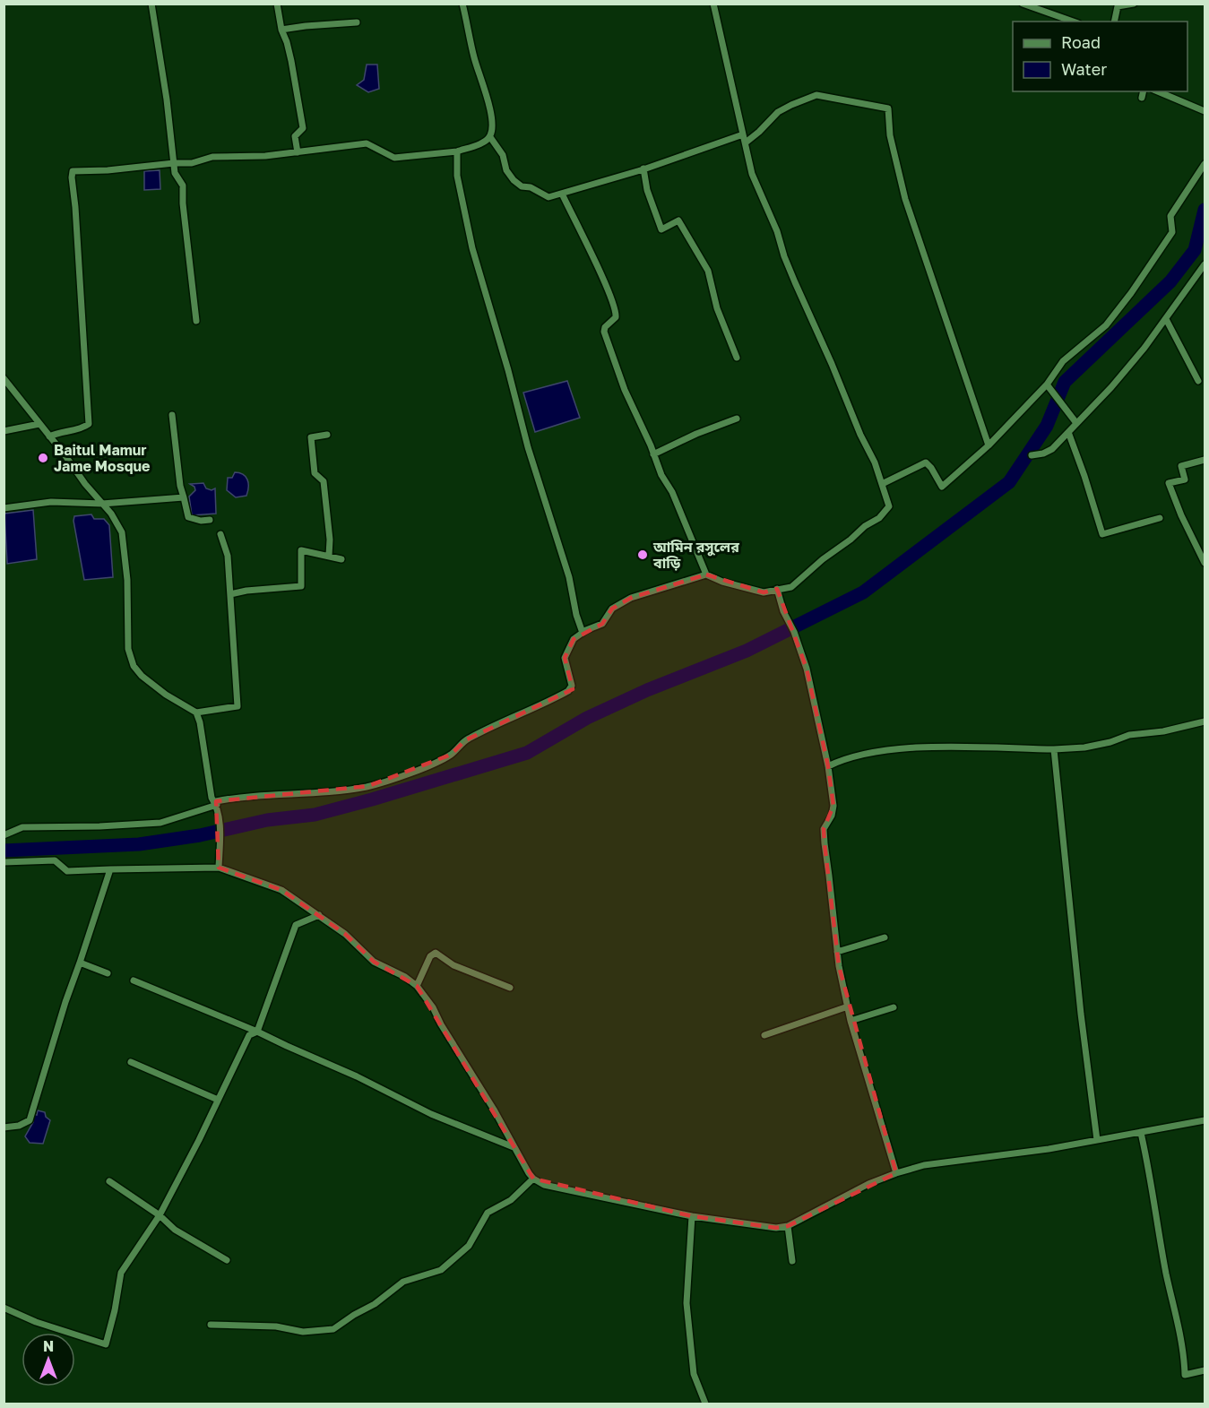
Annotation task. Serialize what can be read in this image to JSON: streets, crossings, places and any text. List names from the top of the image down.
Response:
{
  "places": ["Baitul Mamur Jame Mosque", "আমিন রসুলের বাড়ি"],
  "legend": ["Road", "Water"],
  "north": "top"
}
